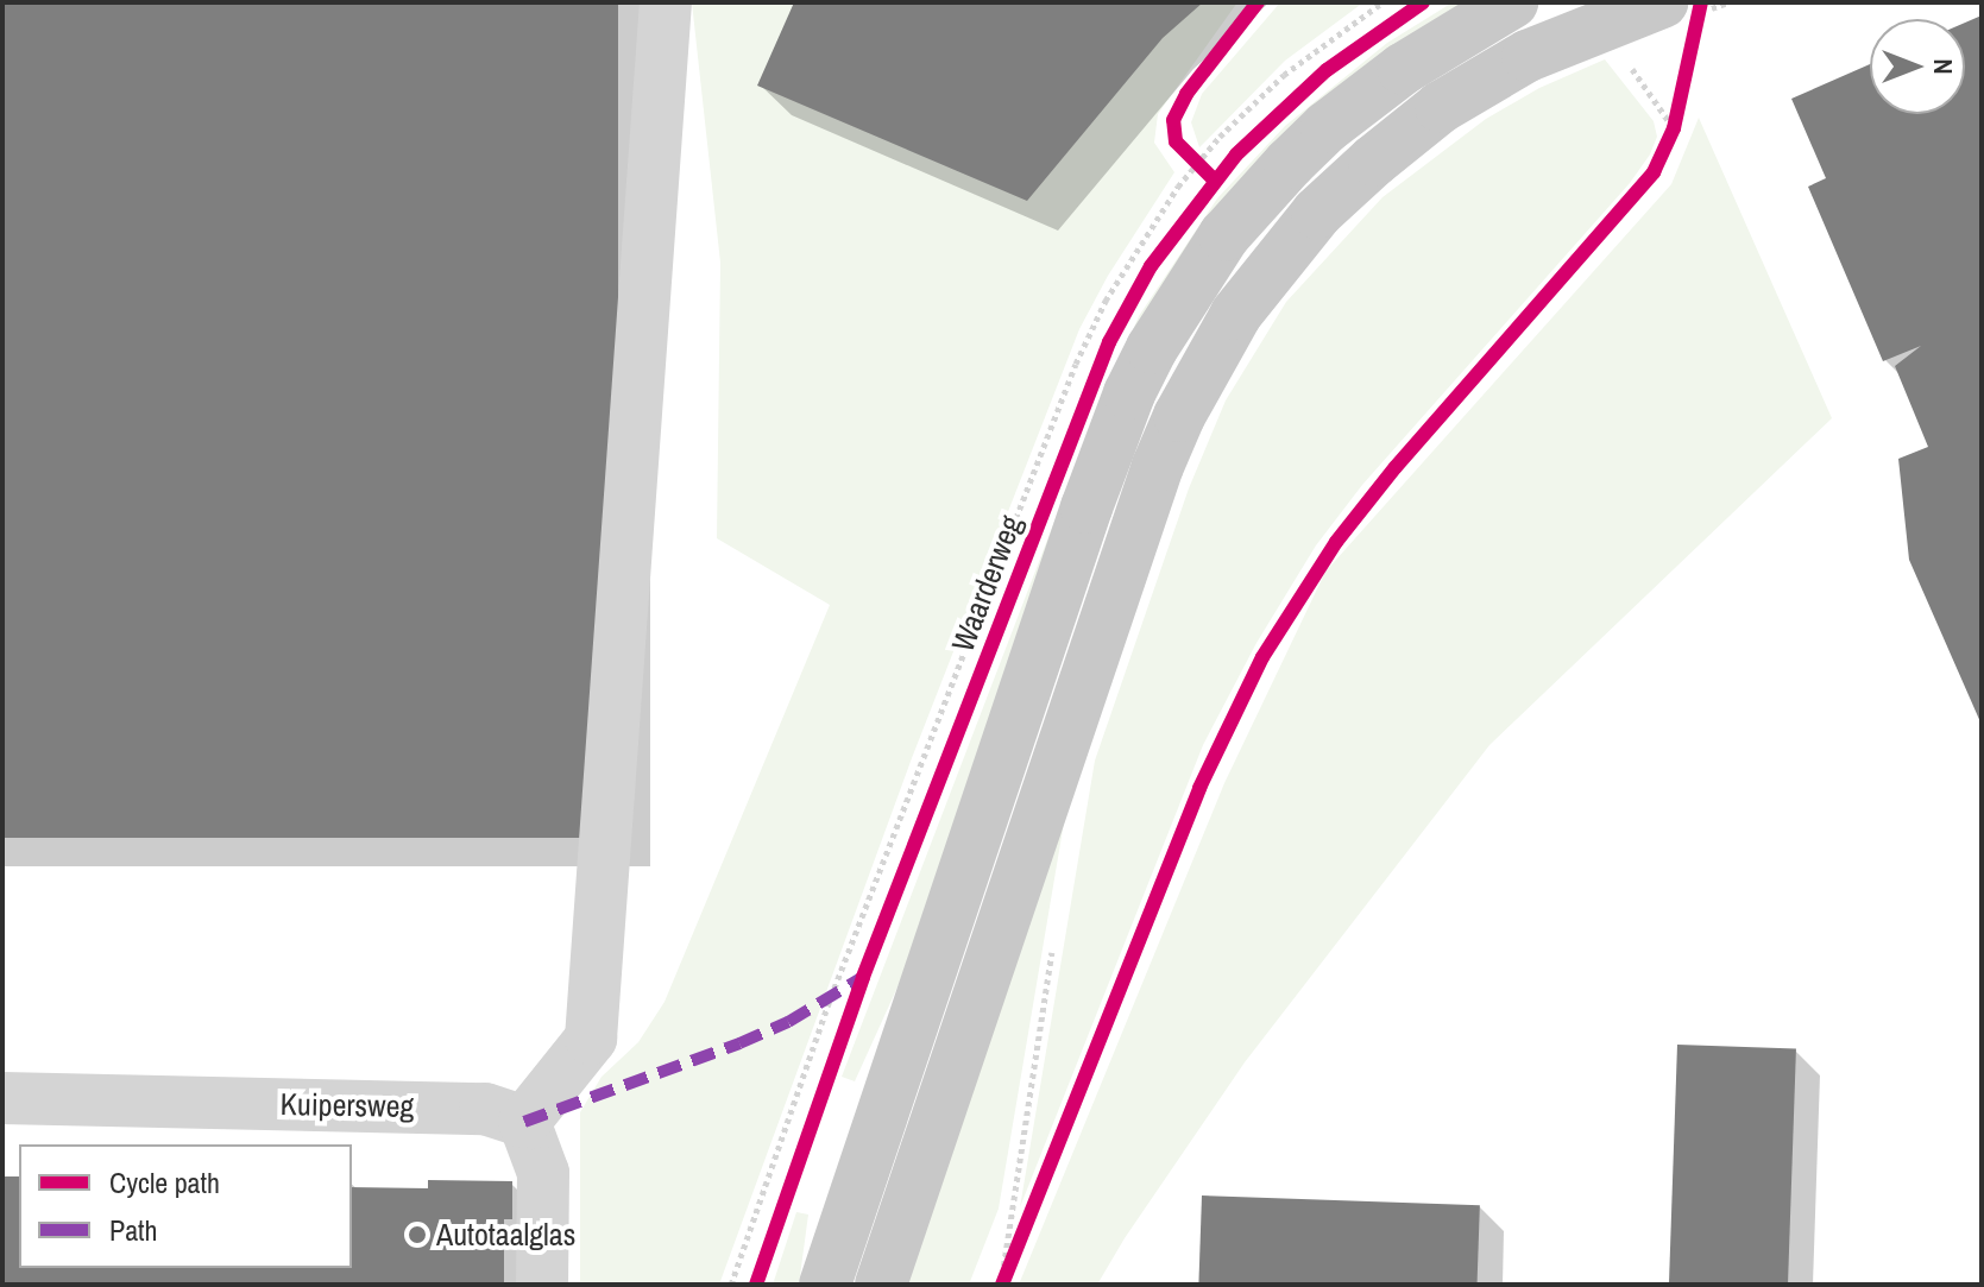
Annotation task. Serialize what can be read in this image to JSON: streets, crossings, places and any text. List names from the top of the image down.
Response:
{
  "streets": {
    "street": ["Kuipersweg"],
    "cycle path": ["Waarderweg"]
  },
  "places": ["Autotaalglas"],
  "legend": ["Cycle path", "Path"],
  "north": "right"
}
